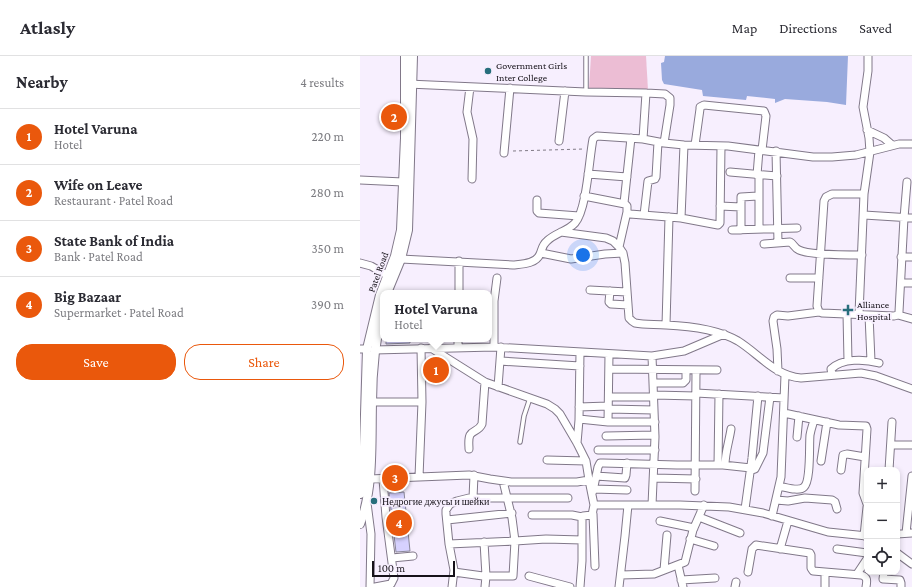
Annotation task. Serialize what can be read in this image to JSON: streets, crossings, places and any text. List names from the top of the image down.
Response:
{
  "streets": {
    "street": ["Patel Road"]
  },
  "places": {
    "other": ["Government Girls Inter College", "Недрогие джусы и шейки"],
    "health": ["Alliance Hospital"]
  },
  "scale_bar": "100 m",
  "page": {
    "header": "Atlasly",
    "nav": ["Map", "Directions", "Saved"],
    "heading": ["Nearby", "4 results"],
    "pins": [
      "2",
      "1",
      "3",
      "4"
    ],
    "list": [
      {
        "mark": "1",
        "name": "Hotel Varuna",
        "note": "Hotel",
        "value": "220 m"
      },
      {
        "mark": "2",
        "name": "Wife on Leave",
        "note": "Restaurant · Patel Road",
        "value": "280 m"
      },
      {
        "mark": "3",
        "name": "State Bank of India",
        "note": "Bank · Patel Road",
        "value": "350 m"
      },
      {
        "mark": "4",
        "name": "Big Bazaar",
        "note": "Supermarket · Patel Road",
        "value": "390 m"
      }
    ],
    "popup": ["Hotel Varuna", "Hotel"],
    "buttons": ["Save", "Share"],
    "map_buttons": ["+", "−"],
    "scale": "100 m"
  }
}
